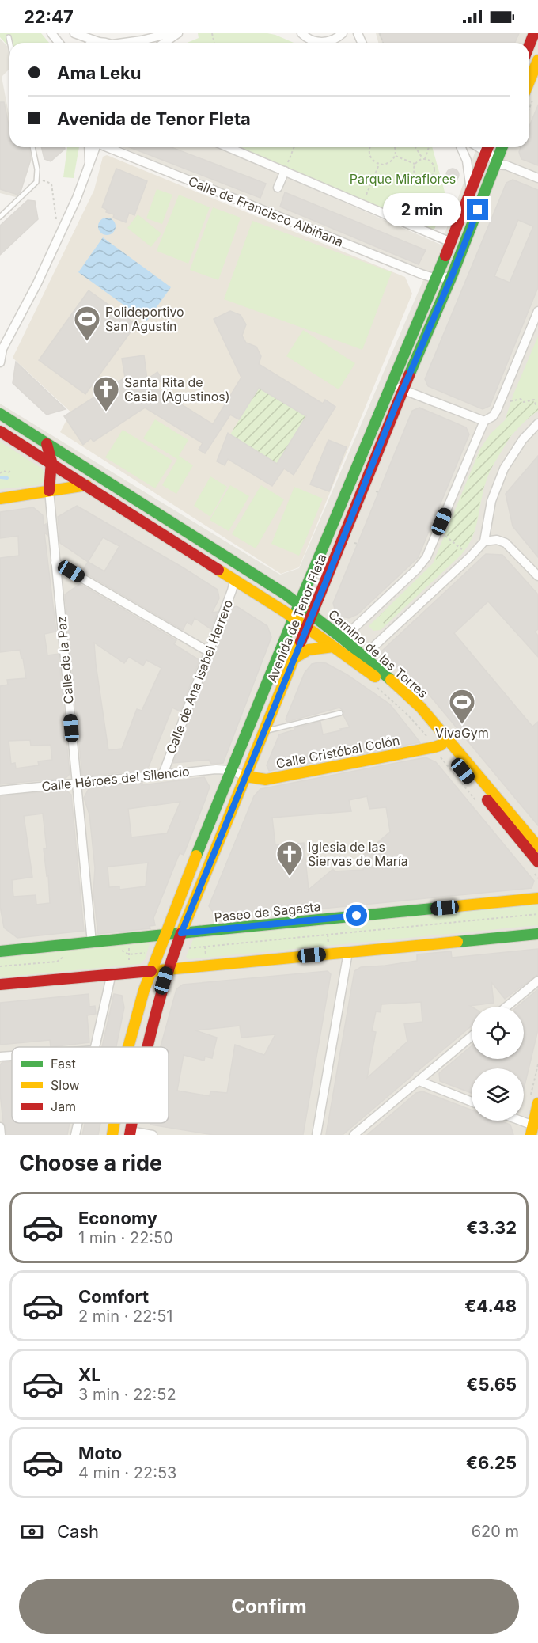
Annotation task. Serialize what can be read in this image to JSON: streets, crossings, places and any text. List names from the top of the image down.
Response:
{
  "streets": {
    "main road": [
      "Avenida de Tenor Fleta",
      "Camino de las Torres",
      "Calle Cristóbal Colón",
      "Paseo de Sagasta"
    ],
    "street": [
      "Calle de Francisco Albiñana",
      "Calle de la Paz",
      "Calle de Ana Isabel Herrero",
      "Calle Héroes del Silencio"
    ]
  },
  "crossings": [
    ["Calle de Francisco Albiñana", "Avenida de Tenor Fleta"],
    ["Avenida de Tenor Fleta", "Camino de las Torres"],
    ["Avenida de Tenor Fleta", "Calle Cristóbal Colón"],
    ["Avenida de Tenor Fleta", "Calle Héroes del Silencio"],
    ["Avenida de Tenor Fleta", "Paseo de Sagasta"],
    ["Camino de las Torres", "Calle de Ana Isabel Herrero"],
    ["Camino de las Torres", "Calle Cristóbal Colón"],
    ["Calle de la Paz", "Calle Héroes del Silencio"],
    ["Calle de la Paz", "Paseo de Sagasta"],
    ["Calle de Ana Isabel Herrero", "Calle Héroes del Silencio"],
    ["Calle Cristóbal Colón", "Calle Héroes del Silencio"]
  ],
  "parks": ["Parque Miraflores"],
  "places": {
    "sports": ["Polideportivo San Agustín", "VivaGym"],
    "church": ["Santa Rita de Casia (Agustinos)", "Iglesia de las Siervas de María"]
  },
  "legend": ["Fast", "Slow", "Jam"],
  "page": {
    "status": "22:47",
    "banner": ["Ama Leku", "Avenida de Tenor Fleta"],
    "bubble": "2 min",
    "heading": "Choose a ride",
    "list": [
      {
        "name": "Economy",
        "note": "1 min · 22:50",
        "value": "€3.32"
      },
      {
        "name": "Comfort",
        "note": "2 min · 22:51",
        "value": "€4.48"
      },
      {
        "name": "XL",
        "note": "3 min · 22:52",
        "value": "€5.65"
      },
      {
        "name": "Moto",
        "note": "4 min · 22:53",
        "value": "€6.25"
      }
    ],
    "pay": ["Cash", "620 m"],
    "buttons": "Confirm"
  }
}
